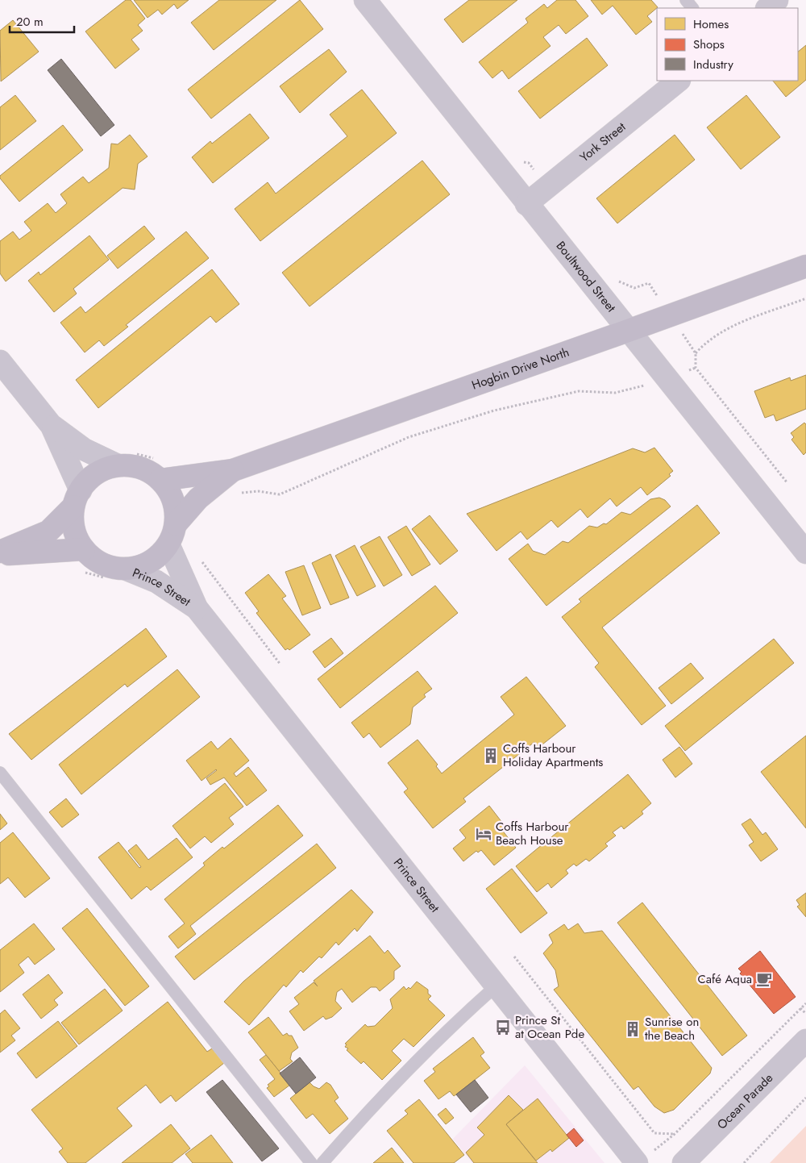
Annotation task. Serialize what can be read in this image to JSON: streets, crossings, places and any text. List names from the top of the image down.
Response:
{
  "streets": {
    "main road": ["Hogbin Drive North"],
    "street": [
      "York Street",
      "Boultwood Street",
      "Prince Street",
      "Ocean Parade"
    ]
  },
  "crossings": [
    ["York Street", "Boultwood Street"],
    ["Boultwood Street", "Hogbin Drive North"],
    ["Hogbin Drive North", "Prince Street"]
  ],
  "places": {
    "building": ["Coffs Harbour Holiday Apartments", "Sunrise on the Beach"],
    "hotel": ["Coffs Harbour Beach House"],
    "cafe": ["Café Aqua"],
    "bus stop": ["Prince St at Ocean Pde"]
  },
  "legend": ["Homes", "Shops", "Industry"],
  "scale_bar": "20 m"
}
